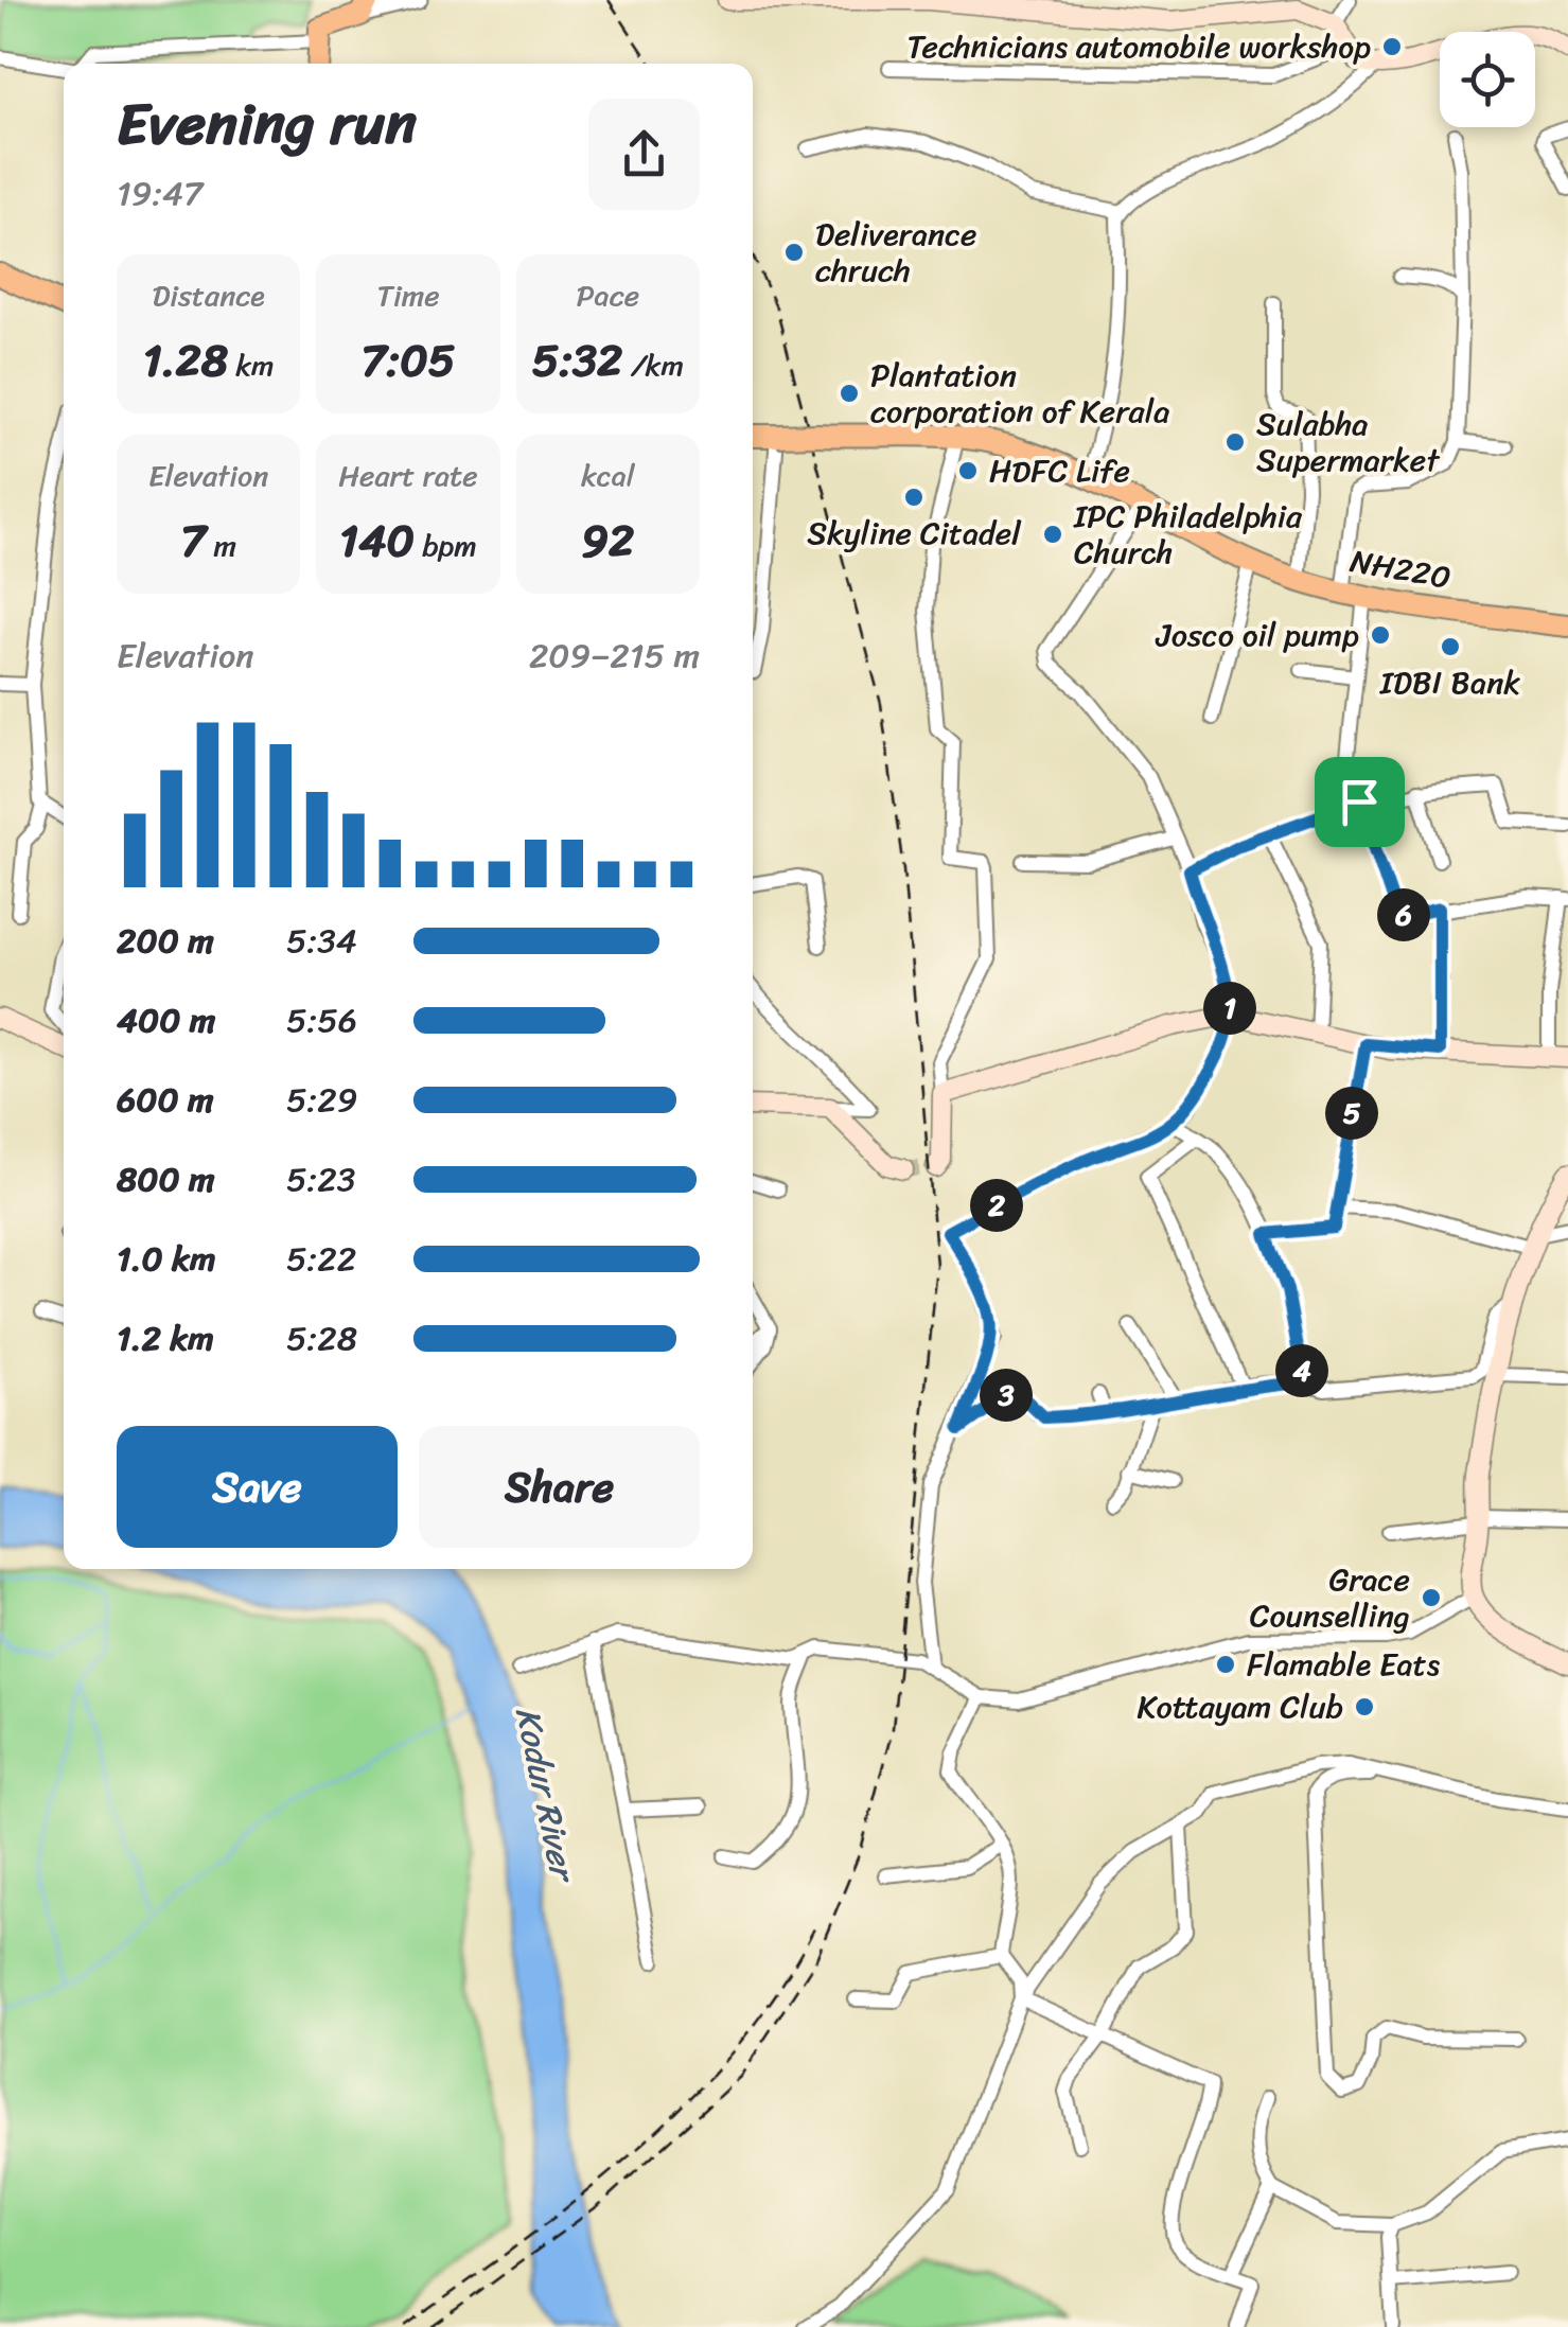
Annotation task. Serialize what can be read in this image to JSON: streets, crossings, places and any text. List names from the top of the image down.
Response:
{
  "streets": {
    "highway": ["NH220"]
  },
  "water": ["Kodur River"],
  "places": [
    "Technicians automobile workshop",
    "Deliverance chruch",
    "Plantation corporation of Kerala",
    "Sulabha Supermarket",
    "HDFC Life",
    "Skyline Citadel",
    "IPC Philadelphia Church",
    "Josco oil pump",
    "IDBI Bank",
    "Grace Counselling",
    "Flamable Eats",
    "Kottayam Club"
  ],
  "page": {
    "heading": ["Evening run", "19:47"],
    "stats": [
      ["Distance", "1.28 km"],
      ["Time", "7:05"],
      ["Pace", "5:32 /km"],
      ["Elevation", "7 m"],
      ["Heart rate", "140 bpm"],
      ["kcal", "92"]
    ],
    "chart": ["Elevation", "209–215 m"],
    "pins": [
      "6",
      "1",
      "5",
      "2",
      "4",
      "3"
    ],
    "list": [
      {
        "name": "200 m",
        "note": "5:34"
      },
      {
        "name": "400 m",
        "note": "5:56"
      },
      {
        "name": "600 m",
        "note": "5:29"
      },
      {
        "name": "800 m",
        "note": "5:23"
      },
      {
        "name": "1.0 km",
        "note": "5:22"
      },
      {
        "name": "1.2 km",
        "note": "5:28"
      }
    ],
    "buttons": ["Save", "Share"]
  }
}
